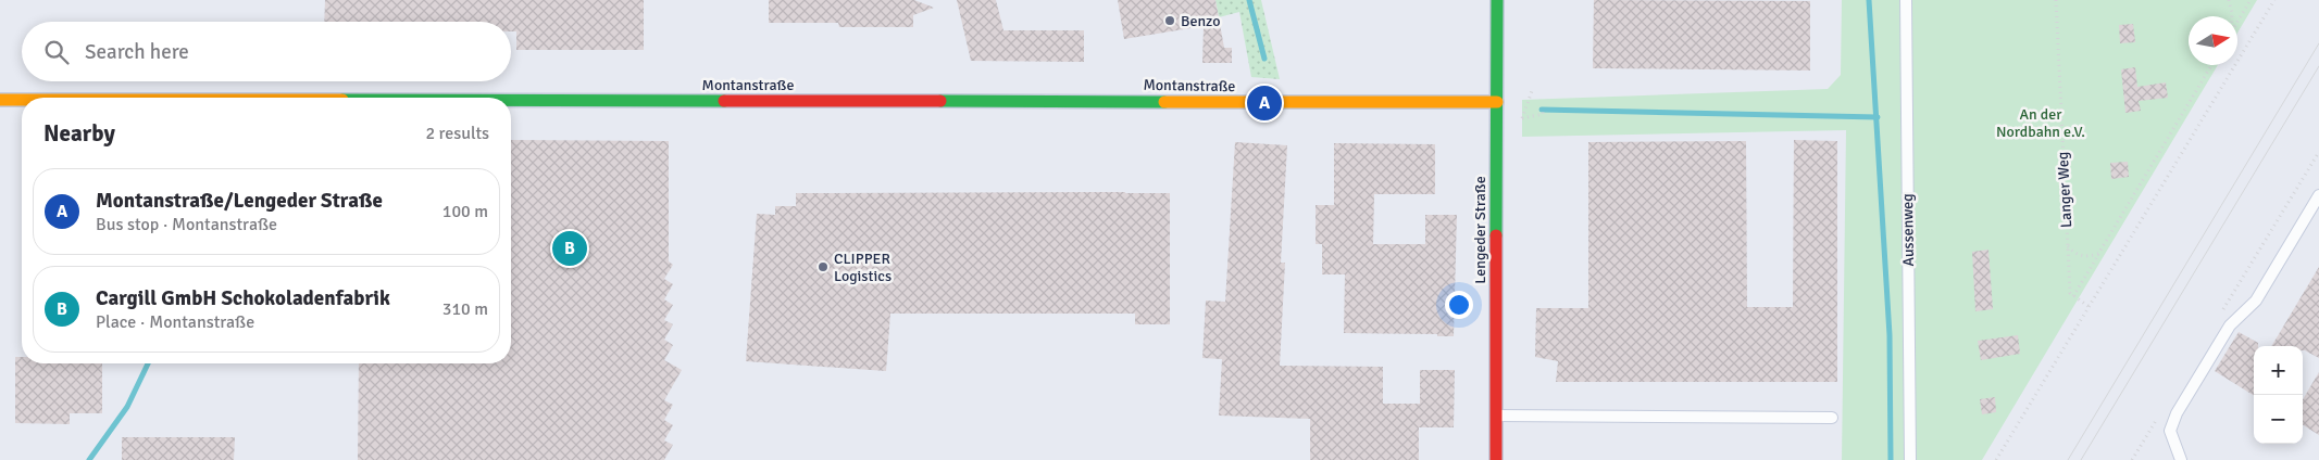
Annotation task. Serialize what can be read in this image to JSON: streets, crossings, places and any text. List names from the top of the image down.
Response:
{
  "streets": {
    "street": ["Montanstraße", "Lengeder Straße"],
    "lane": ["Aussenweg"],
    "path": ["Langer Weg"]
  },
  "crossings": [
    ["Montanstraße", "Lengeder Straße"]
  ],
  "parks": ["An der Nordbahn e.V."],
  "places": ["Benzo", "CLIPPER Logistics"],
  "north": "right",
  "page": {
    "search": "Search here",
    "pins": ["A", "B"],
    "heading": ["Nearby", "2 results"],
    "list": [
      {
        "mark": "A",
        "name": "Montanstraße/Lengeder Straße",
        "note": "Bus stop · Montanstraße",
        "value": "100 m"
      },
      {
        "mark": "B",
        "name": "Cargill GmbH Schokoladenfabrik",
        "note": "Place · Montanstraße",
        "value": "310 m"
      }
    ],
    "map_buttons": ["+", "−"]
  }
}
